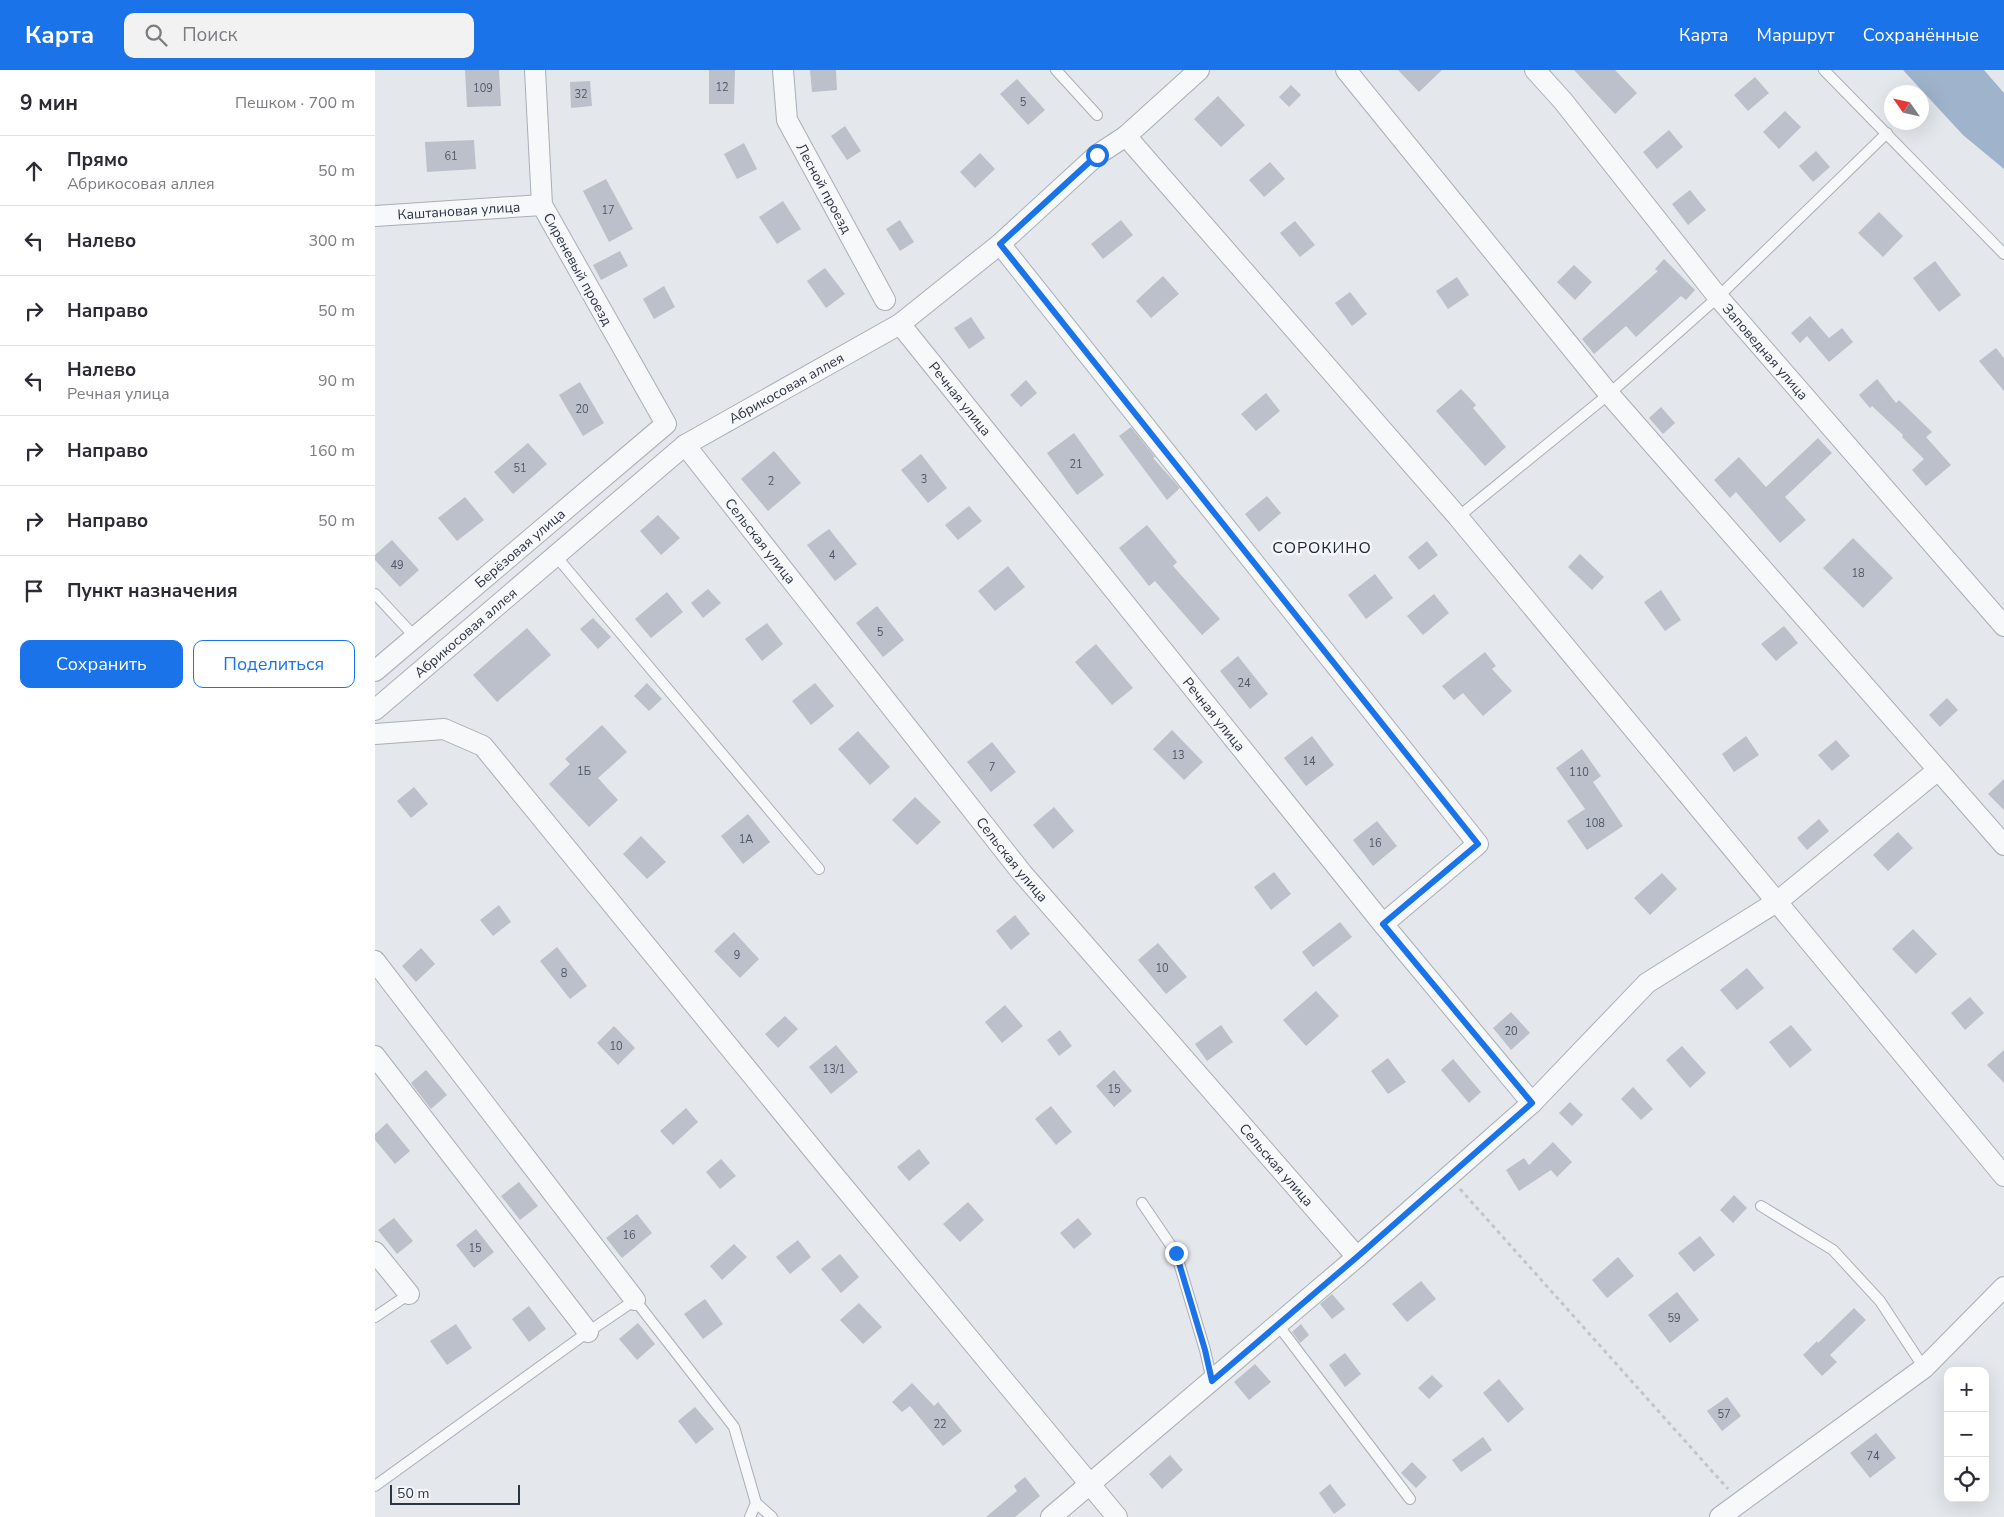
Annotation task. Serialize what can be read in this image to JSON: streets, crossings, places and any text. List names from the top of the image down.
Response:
{
  "streets": {
    "street": [
      "Лесной проезд",
      "Каштановая улица",
      "Сиреневый проезд",
      "Заповедная улица",
      "Абрикосовая аллея",
      "Речная улица",
      "Сельская улица",
      "Берёзовая улица"
    ]
  },
  "crossings": [
    ["Каштановая улица", "Сиреневый проезд"],
    ["Сиреневый проезд", "Берёзовая улица"],
    ["Абрикосовая аллея", "Речная улица"],
    ["Абрикосовая аллея", "Сельская улица"]
  ],
  "districts": ["СОРОКИНО"],
  "house_numbers": [
    "12",
    "109",
    "32",
    "5",
    "61",
    "17",
    "20",
    "21",
    "51",
    "3",
    "2",
    "4",
    "49",
    "18",
    "5",
    "24",
    "13",
    "14",
    "7",
    "1Б",
    "110",
    "108",
    "1А",
    "16",
    "9",
    "10",
    "8",
    "20",
    "10",
    "13/1",
    "15",
    "16",
    "15",
    "59",
    "57",
    "22",
    "74"
  ],
  "scale_bar": "50 m",
  "north": "top left",
  "page": {
    "header": "Карта",
    "search": "Поиск",
    "nav": ["Карта", "Маршрут", "Сохранённые"],
    "heading": ["9 мин", "Пешком · 700 m"],
    "list": [
      ["Прямо", "Абрикосовая аллея", "50 m"],
      ["Налево", "300 m"],
      ["Направо", "50 m"],
      ["Налево", "Речная улица", "90 m"],
      ["Направо", "160 m"],
      ["Направо", "50 m"],
      "Пункт назначения"
    ],
    "buttons": ["Сохранить", "Поделиться"],
    "map_buttons": ["+", "−"],
    "scale": "50 m"
  }
}
